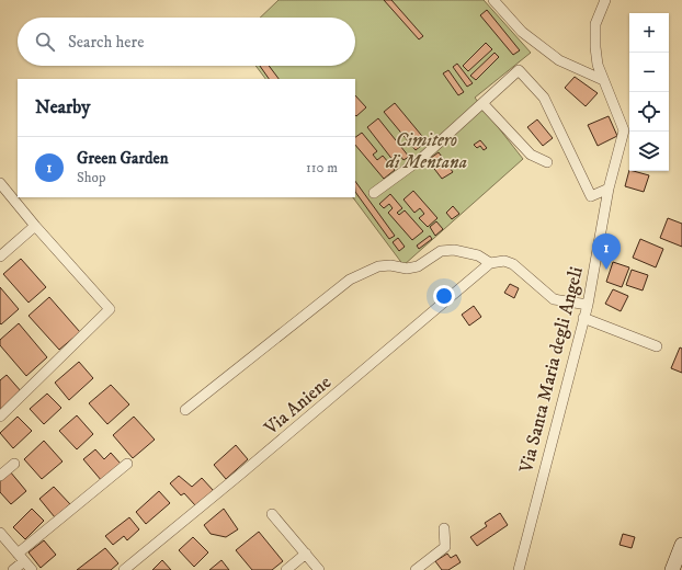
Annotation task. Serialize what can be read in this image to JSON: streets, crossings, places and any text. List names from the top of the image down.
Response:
{
  "streets": {
    "street": ["Via Santa Maria degli Angeli", "Via Aniene"]
  },
  "parks": ["Cimitero di Mentana"],
  "page": {
    "map_buttons": ["+", "−"],
    "search": "Search here",
    "heading": "Nearby",
    "list": [
      {
        "mark": "1",
        "name": "Green Garden",
        "note": "Shop",
        "value": "110 m"
      }
    ],
    "pins": "1"
  }
}
